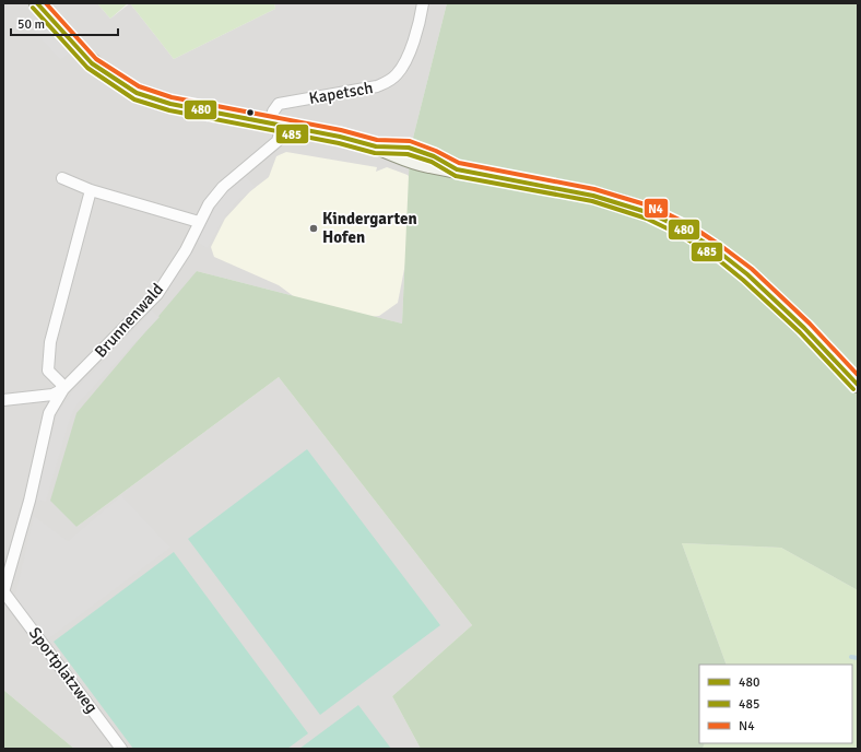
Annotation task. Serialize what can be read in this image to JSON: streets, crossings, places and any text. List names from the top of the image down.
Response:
{
  "streets": {
    "street": ["Kapetsch", "Brunnenwald", "Sportplatzweg"]
  },
  "crossings": [
    ["Kapetsch", "Brunnenwald"],
    ["Brunnenwald", "Sportplatzweg"]
  ],
  "places": ["Kindergarten Hofen"],
  "lines": ["transit line 480", "transit line N4", "transit line 485"],
  "legend": ["480", "485", "N4"],
  "scale_bar": "50 m"
}
